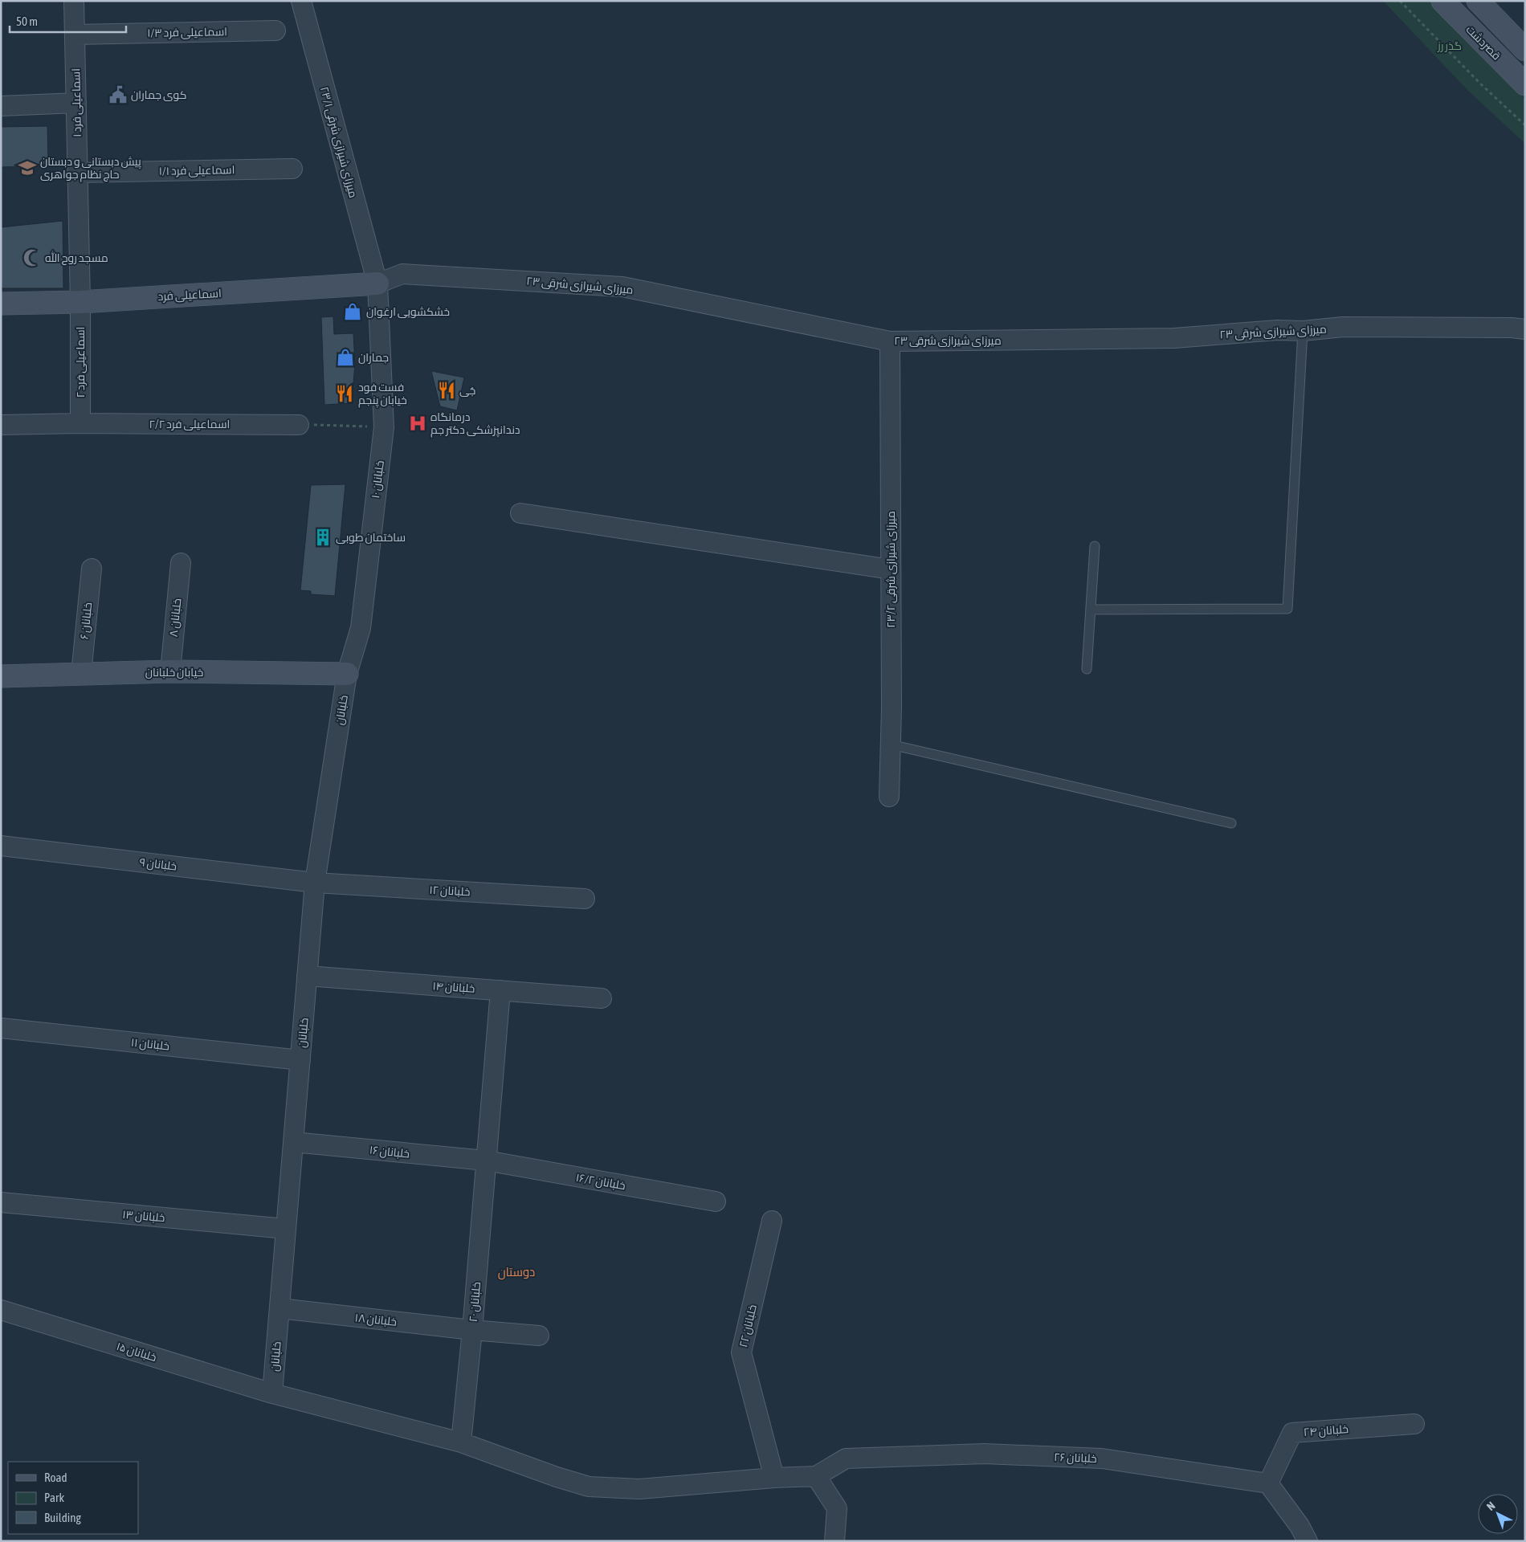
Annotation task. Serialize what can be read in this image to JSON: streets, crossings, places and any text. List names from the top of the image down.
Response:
{
  "streets": {
    "street": [
      "۱/۳ اسماعیلی فرد",
      "قصردشت",
      "۱ اسماعیلی فرد",
      "۲۳/۱ میرزای شیرازی شرقی",
      "۱/۱ اسماعیلی فرد",
      "۲۳ میرزای شیرازی شرقی",
      "اسماعیلی فرد",
      "۲ اسماعیلی فرد",
      "۲/۲ اسماعیلی فرد",
      "۱۰ خلبانان",
      "۲۳/۲ میرزای شیرازی شرقی",
      "۸ خلبانان",
      "۶ خلبانان",
      "خیابان خلبانان",
      "خلبانان",
      "۹ خلبانان",
      "۱۲ خلبانان",
      "۱۴ خلبانان",
      "۱۱ خلبانان",
      "۱۶ خلبانان",
      "۱۶/۲ خلبانان",
      "۱۳ خلبانان",
      "۲۰ خلبانان",
      "۱۸ خلبانان",
      "۲۲ خلبانان",
      "۱۵ خلبانان",
      "۲۴ خلبانان",
      "۲۶ خلبانان"
    ]
  },
  "crossings": [
    ["۱/۳ اسماعیلی فرد", "۱ اسماعیلی فرد"],
    ["۱ اسماعیلی فرد", "۱/۱ اسماعیلی فرد"],
    ["۱ اسماعیلی فرد", "اسماعیلی فرد"],
    ["۱ اسماعیلی فرد", "۲ اسماعیلی فرد"],
    ["۲۳/۱ میرزای شیرازی شرقی", "۲۳ میرزای شیرازی شرقی"],
    ["۲۳/۱ میرزای شیرازی شرقی", "اسماعیلی فرد"],
    ["۲۳/۱ میرزای شیرازی شرقی", "۱۰ خلبانان"],
    ["۲۳ میرزای شیرازی شرقی", "اسماعیلی فرد"],
    ["۲۳ میرزای شیرازی شرقی", "۱۰ خلبانان"],
    ["۲۳ میرزای شیرازی شرقی", "۲۳/۲ میرزای شیرازی شرقی"],
    ["اسماعیلی فرد", "۲ اسماعیلی فرد"],
    ["اسماعیلی فرد", "۱۰ خلبانان"],
    ["۲ اسماعیلی فرد", "۲/۲ اسماعیلی فرد"],
    ["۱۰ خلبانان", "خیابان خلبانان"],
    ["۱۰ خلبانان", "خلبانان"],
    ["۸ خلبانان", "خیابان خلبانان"],
    ["۶ خلبانان", "خیابان خلبانان"],
    ["خیابان خلبانان", "خلبانان"],
    ["خلبانان", "۹ خلبانان"],
    ["خلبانان", "۱۲ خلبانان"],
    ["خلبانان", "۱۴ خلبانان"],
    ["خلبانان", "۱۱ خلبانان"],
    ["خلبانان", "۱۶ خلبانان"],
    ["خلبانان", "۱۳ خلبانان"],
    ["خلبانان", "۱۸ خلبانان"],
    ["خلبانان", "۱۵ خلبانان"],
    ["۹ خلبانان", "۱۲ خلبانان"],
    ["۱۴ خلبانان", "۲۰ خلبانان"],
    ["۱۶ خلبانان", "۱۶/۲ خلبانان"],
    ["۱۶ خلبانان", "۲۰ خلبانان"],
    ["۱۶/۲ خلبانان", "۲۰ خلبانان"],
    ["۲۰ خلبانان", "۱۸ خلبانان"],
    ["۲۰ خلبانان", "۱۵ خلبانان"],
    ["۲۲ خلبانان", "۱۵ خلبانان"],
    ["۱۵ خلبانان", "۲۶ خلبانان"],
    ["۲۴ خلبانان", "۲۶ خلبانان"]
  ],
  "districts": ["دوستان"],
  "parks": ["گذر رز"],
  "places": {
    "public building": ["کوی جماران"],
    "school or university": ["پیش دبستانی و دبستان حاج نظام جواهری"],
    "mosque": ["مسجد روح الله"],
    "shop": ["خشکشویی ارغوان", "جماران"],
    "restaurant": ["جُی", "فست فود خیابان پنجم"],
    "hospital": ["درمانگاه دندانپزشکی دکتر جم"],
    "building": ["ساختمان طوبی"]
  },
  "legend": ["Road", "Park", "Building"],
  "scale_bar": "50 m",
  "north": "top left"
}
